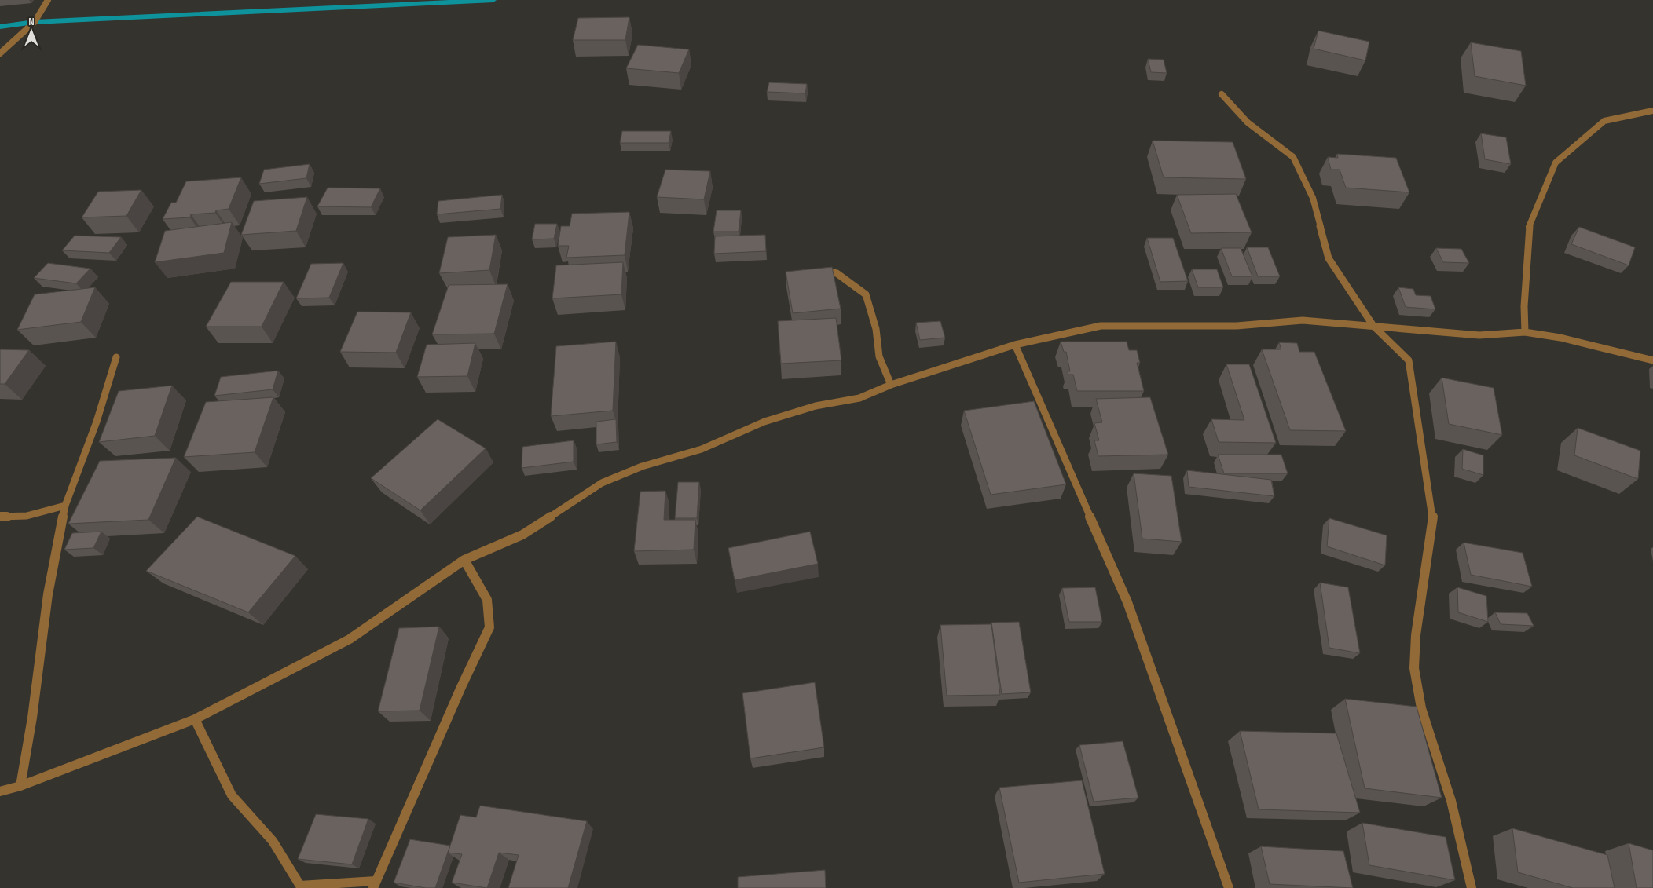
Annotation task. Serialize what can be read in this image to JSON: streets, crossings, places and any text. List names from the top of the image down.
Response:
{
  "north": "top"
}
